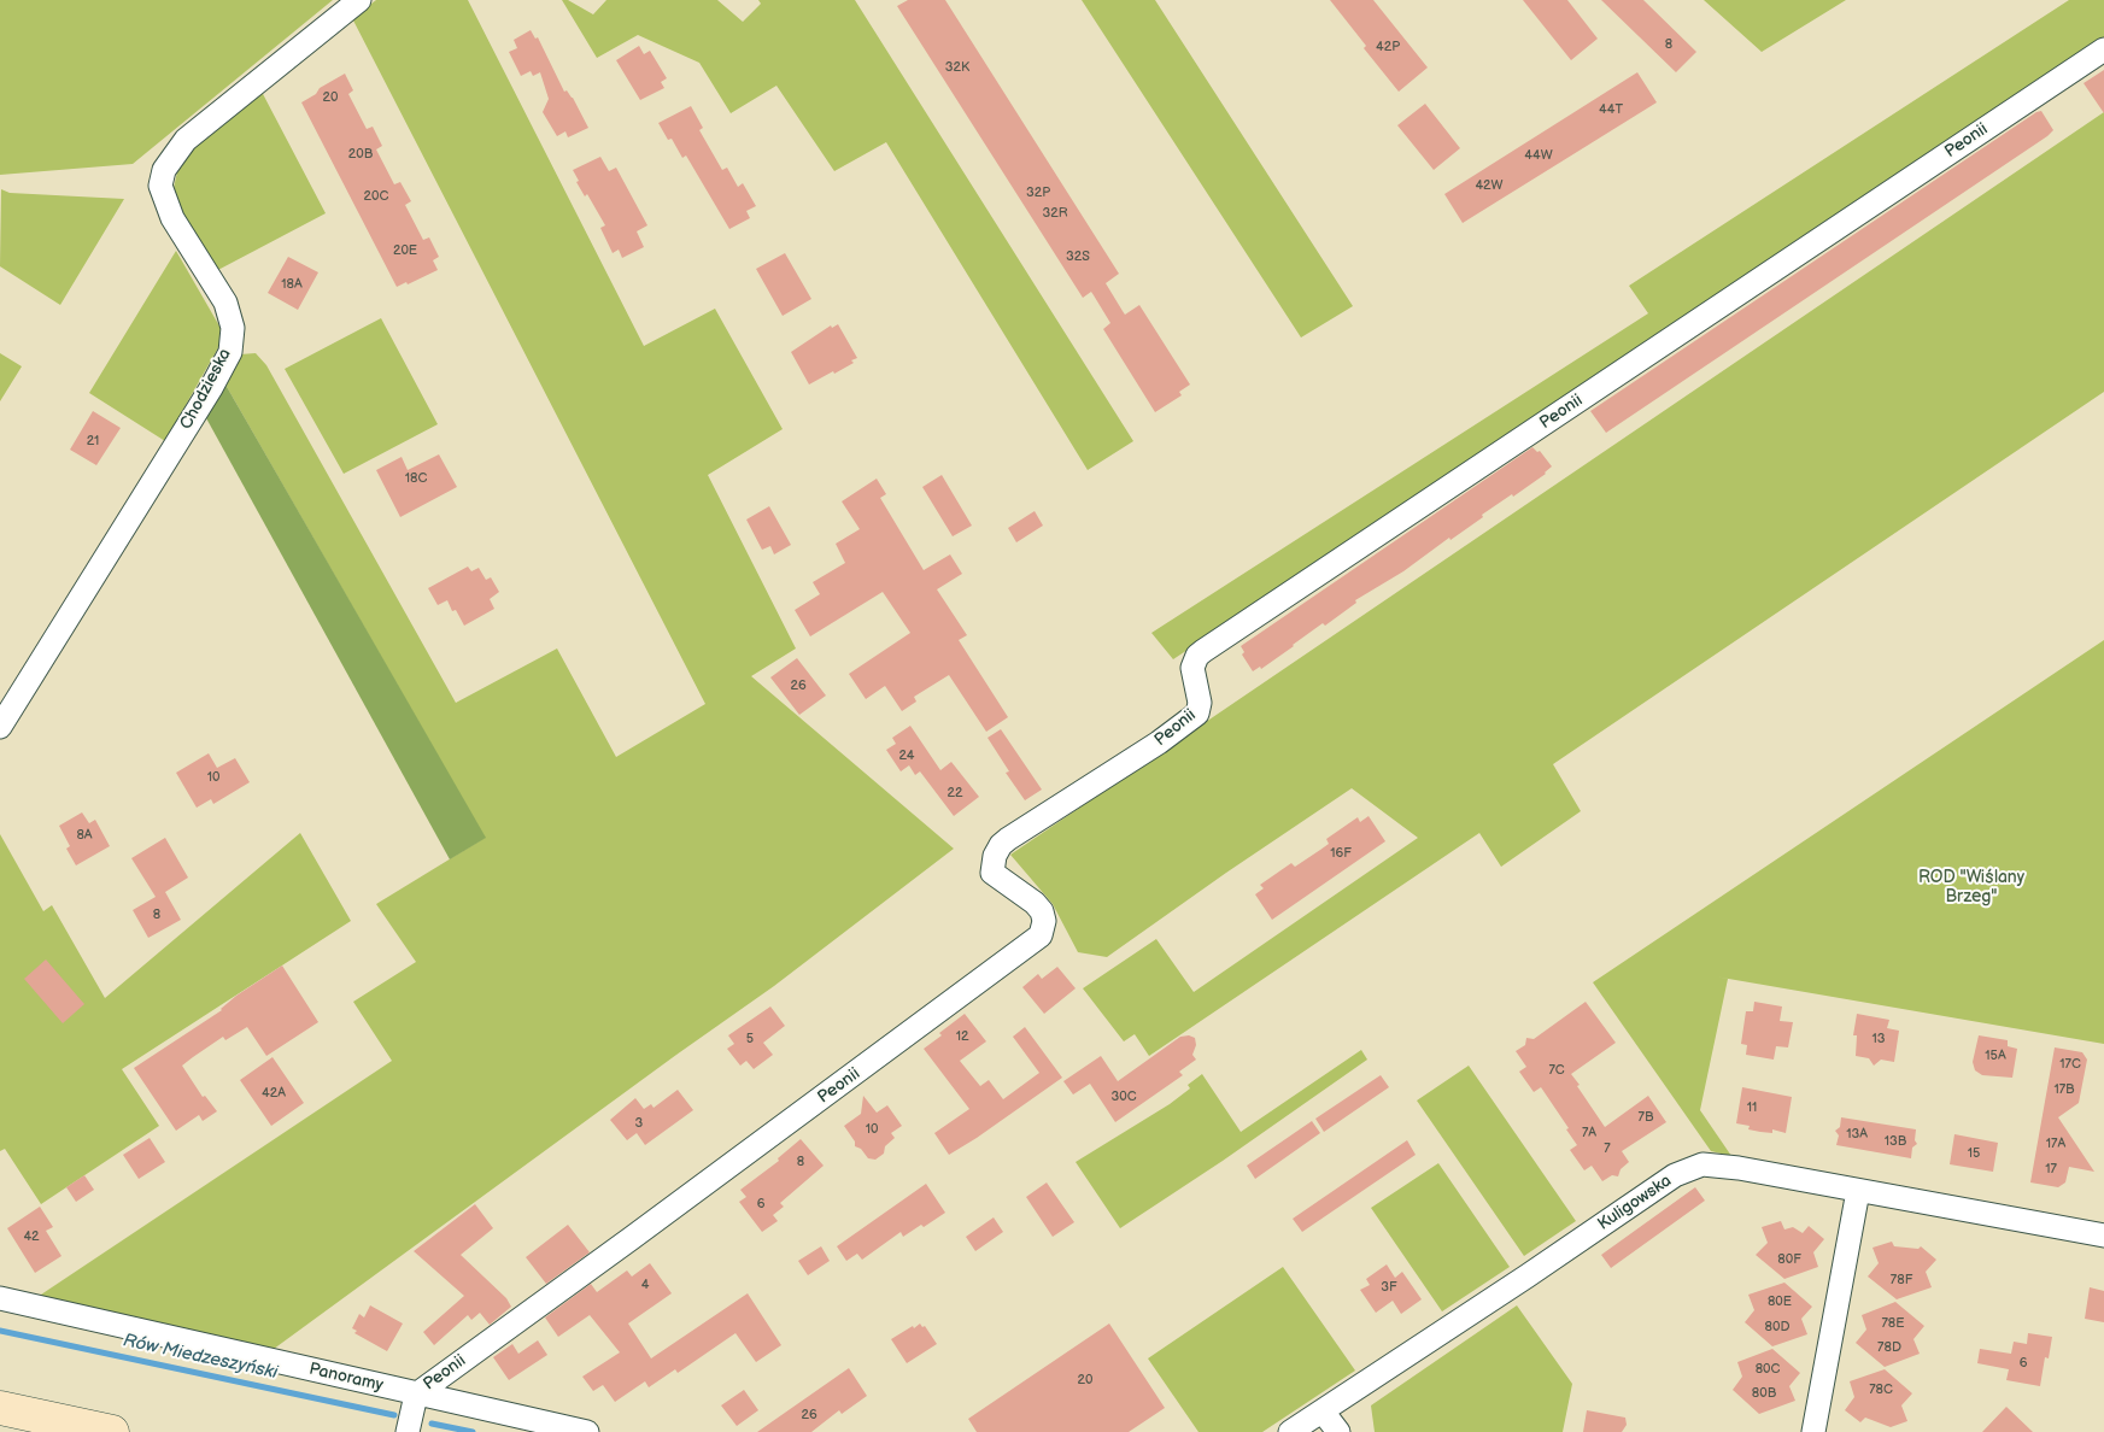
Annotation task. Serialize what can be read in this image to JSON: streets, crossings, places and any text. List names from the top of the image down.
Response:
{
  "streets": {
    "street": [
      "Peonii",
      "Chodzieska",
      "Kuligowska",
      "Panoramy"
    ]
  },
  "crossings": [
    ["Peonii", "Panoramy"]
  ],
  "water": ["Rów Miedzeszyński"],
  "parks": ["ROD \"Wiślany Brzeg\""],
  "house_numbers": [
    "8",
    "42P",
    "32K",
    "20",
    "44T",
    "20B",
    "44W",
    "42W",
    "32P",
    "20C",
    "32R",
    "20E",
    "32S",
    "18A",
    "21",
    "18C",
    "26",
    "24",
    "10",
    "22",
    "8A",
    "16F",
    "8",
    "12",
    "5",
    "13",
    "15A",
    "17C",
    "7C",
    "17B",
    "42A",
    "30C",
    "11",
    "7B",
    "3",
    "10",
    "7A",
    "13A",
    "13B",
    "17A",
    "7",
    "15",
    "8",
    "17",
    "6",
    "42",
    "80F",
    "78F",
    "4",
    "3F",
    "80E",
    "78E",
    "80D",
    "78D",
    "6",
    "80C",
    "20",
    "78C",
    "80B",
    "26"
  ]
}
